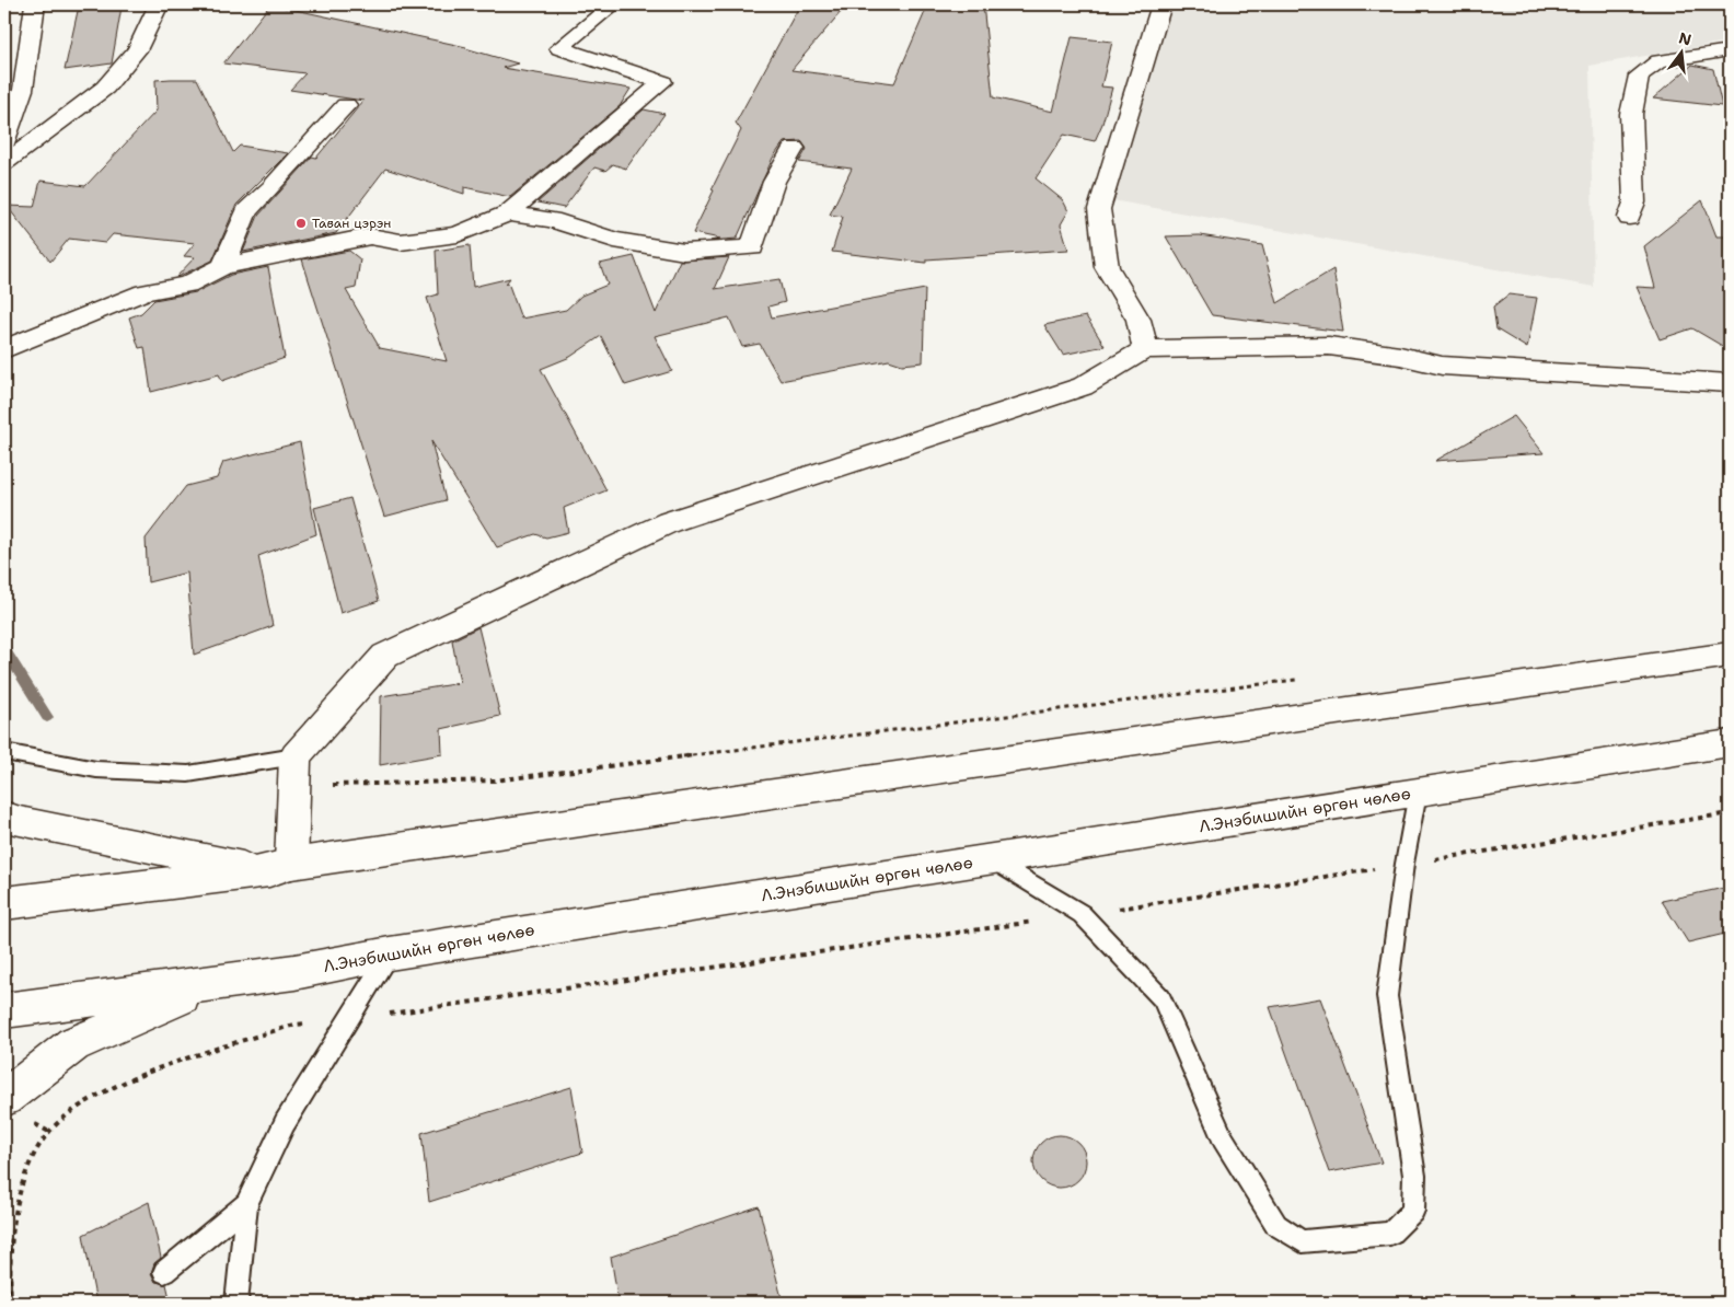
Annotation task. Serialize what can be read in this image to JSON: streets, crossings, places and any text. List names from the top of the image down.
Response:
{
  "streets": {
    "street": ["Л.Энэбишийн өргөн чөлөө"]
  },
  "places": ["Таван цэрэн"],
  "north": "top"
}
